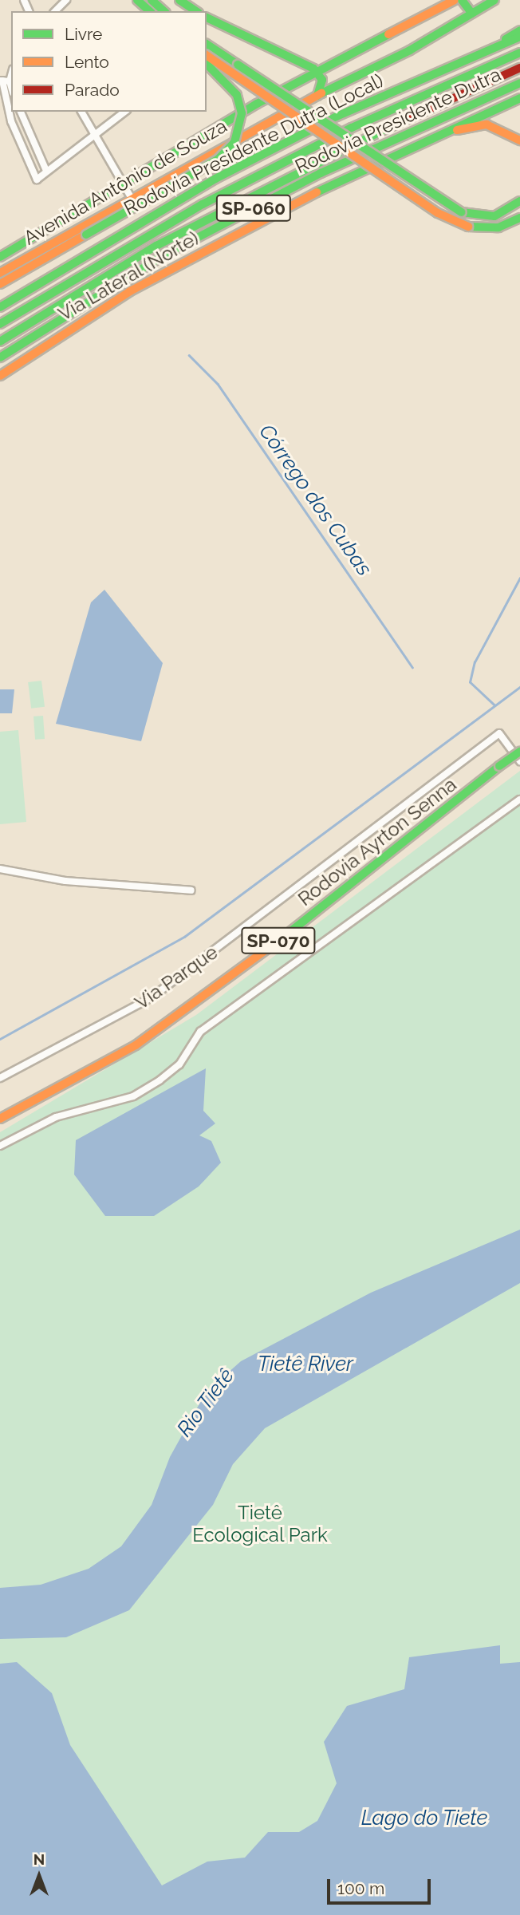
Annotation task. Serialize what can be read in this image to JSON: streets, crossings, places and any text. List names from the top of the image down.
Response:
{
  "streets": {
    "main road": [
      "Rodovia Presidente Dutra",
      "Rodovia Presidente Dutra (Local)",
      "Avenida Antônio de Souza",
      "SP-060",
      "Via Lateral (Norte)",
      "Rodovia Ayrton Senna",
      "SP-070"
    ],
    "street": ["Via Parque"]
  },
  "water": [
    "Córrego dos Cubas",
    "Tietê River",
    "Rio Tietê",
    "Lago do Tiete"
  ],
  "parks": ["Tietê Ecological Park"],
  "legend": ["Livre", "Lento", "Parado"],
  "scale_bar": "100 m",
  "north": "top"
}
